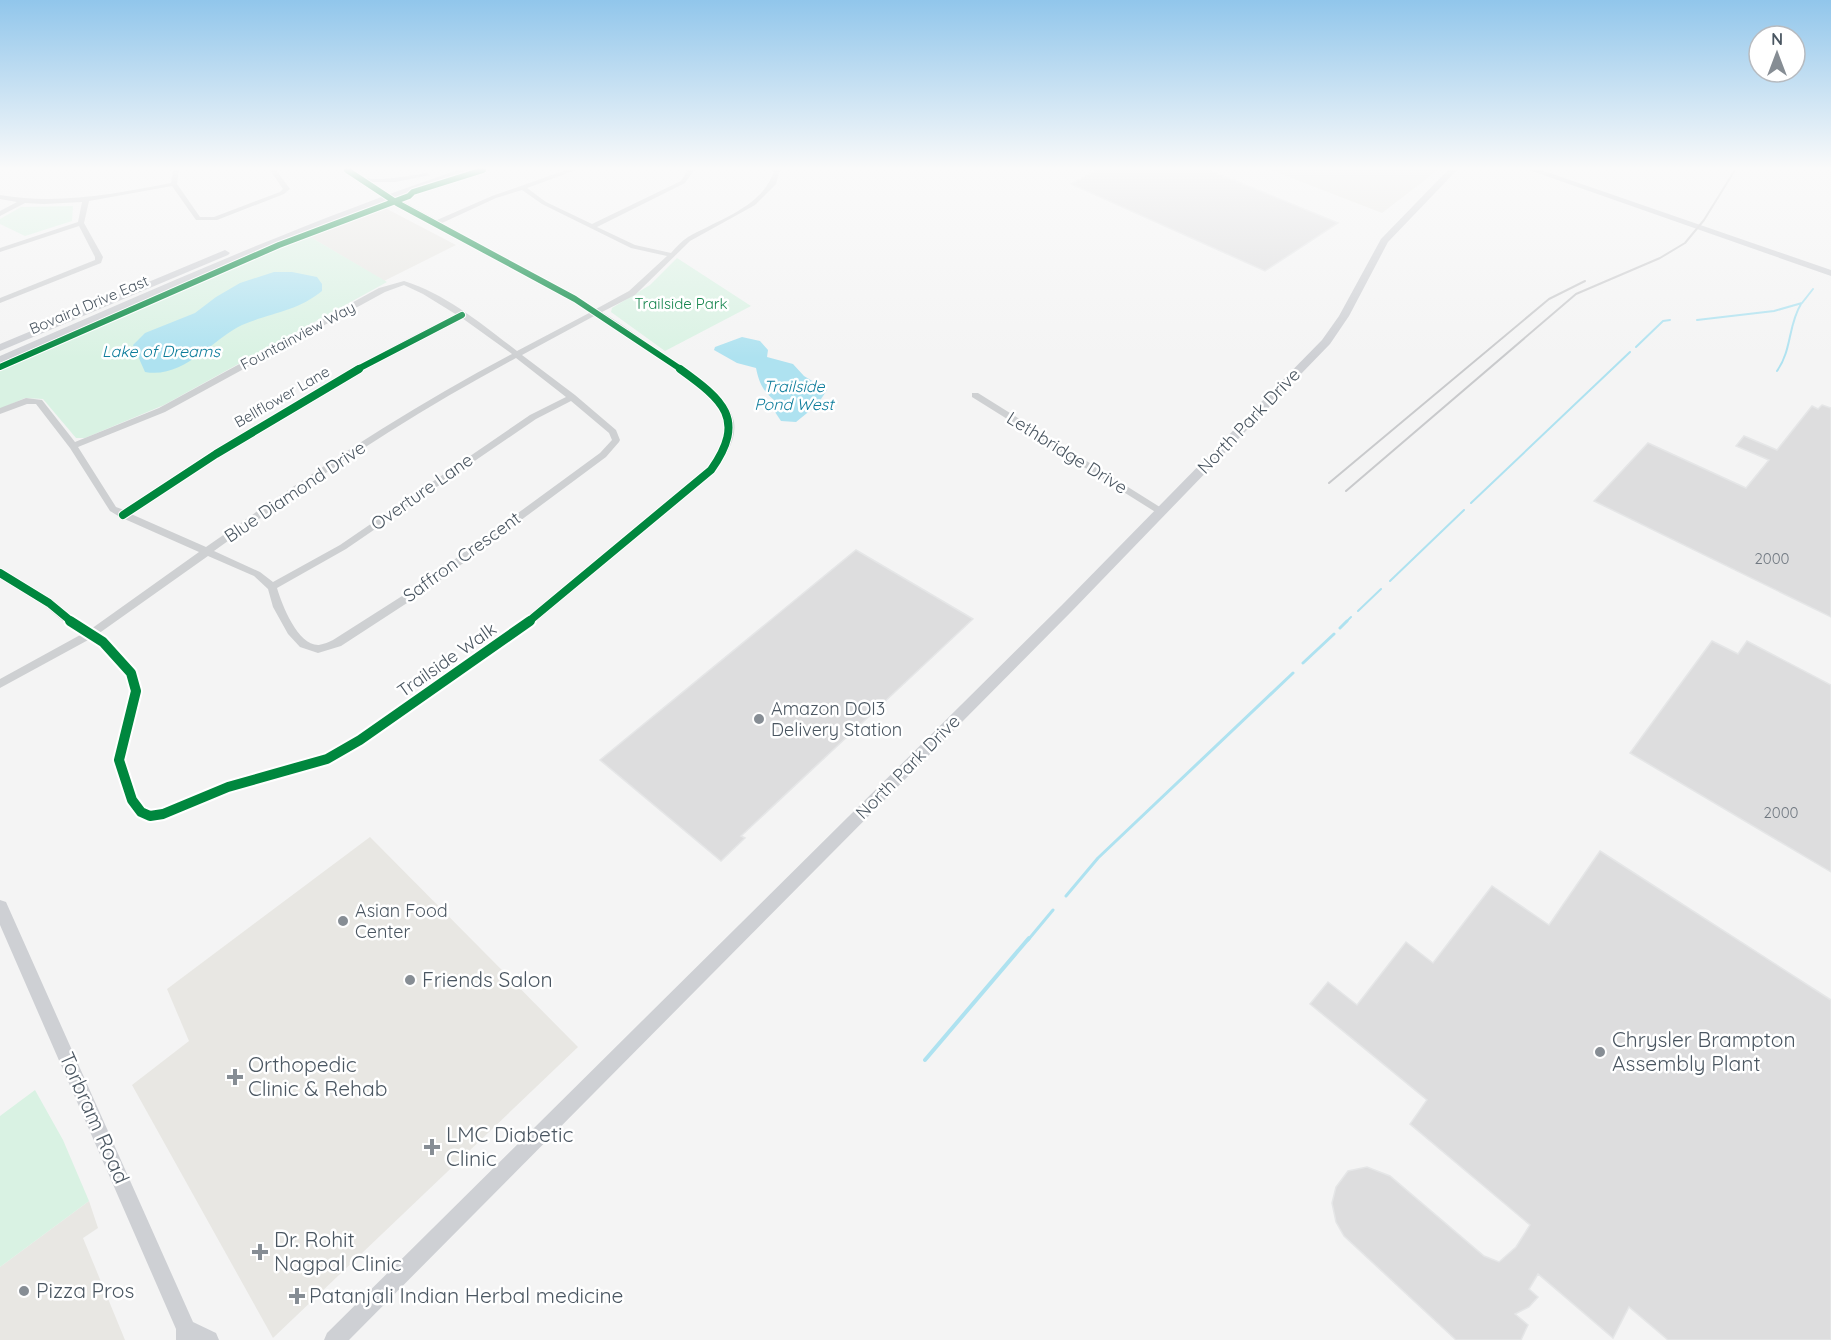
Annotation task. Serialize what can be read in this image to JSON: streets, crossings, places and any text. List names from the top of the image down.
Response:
{
  "streets": {
    "main road": ["Bovaird Drive East", "North Park Drive", "Torbram Road"],
    "street": [
      "Fountainview Way",
      "Bellflower Lane",
      "Lethbridge Drive",
      "Blue Diamond Drive",
      "Overture Lane",
      "Saffron Crescent",
      "Trailside Walk"
    ]
  },
  "crossings": [
    ["Fountainview Way", "Bellflower Lane"],
    ["Fountainview Way", "Blue Diamond Drive"],
    ["Fountainview Way", "Saffron Crescent"],
    ["North Park Drive", "Lethbridge Drive"],
    ["Blue Diamond Drive", "Saffron Crescent"],
    ["Blue Diamond Drive", "Trailside Walk"],
    ["Overture Lane", "Saffron Crescent"]
  ],
  "water": ["Lake of Dreams", "Trailside Pond West"],
  "parks": ["Trailside Park"],
  "places": {
    "other": [
      "Amazon DOI3 Delivery Station",
      "Asian Food Center",
      "Friends Salon",
      "Chrysler Brampton Assembly Plant",
      "Pizza Pros"
    ],
    "health": [
      "Orthopedic Clinic & Rehab",
      "LMC Diabetic Clinic",
      "Dr. Rohit Nagpal Clinic",
      "Patanjali Indian Herbal medicine"
    ]
  },
  "house_numbers": ["2000", "2000"],
  "north": "top"
}
